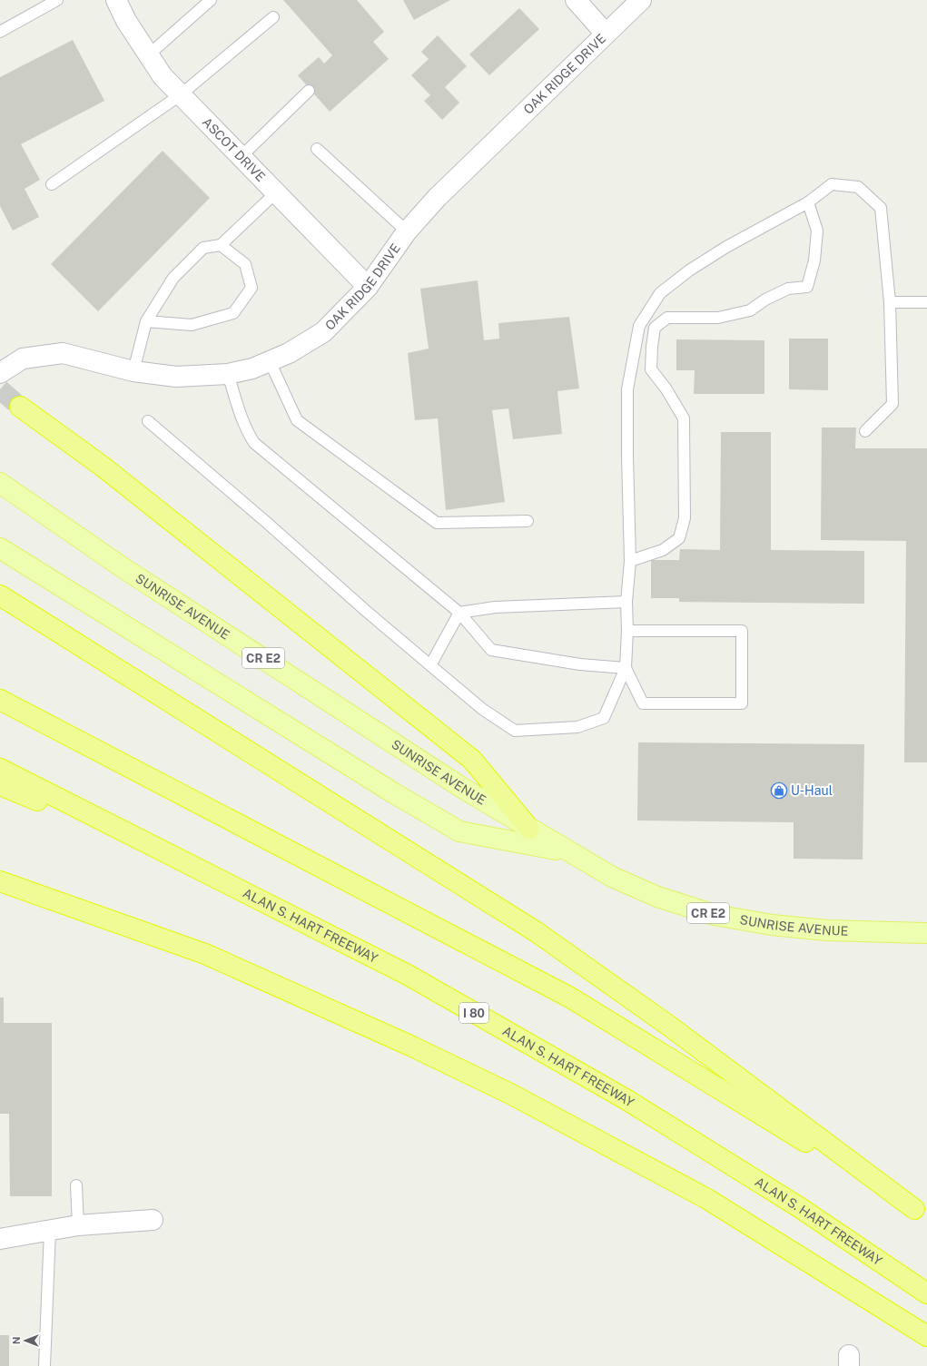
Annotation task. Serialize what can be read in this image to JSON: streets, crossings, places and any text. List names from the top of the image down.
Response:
{
  "streets": {
    "highway": ["ALAN S. HART FREEWAY", "I 80"],
    "main road": ["SUNRISE AVENUE", "CR E2"],
    "street": ["OAK RIDGE DRIVE", "ASCOT DRIVE"]
  },
  "crossings": [
    ["OAK RIDGE DRIVE", "ASCOT DRIVE"]
  ],
  "places": {
    "shop": ["U-Haul"]
  },
  "north": "left"
}
